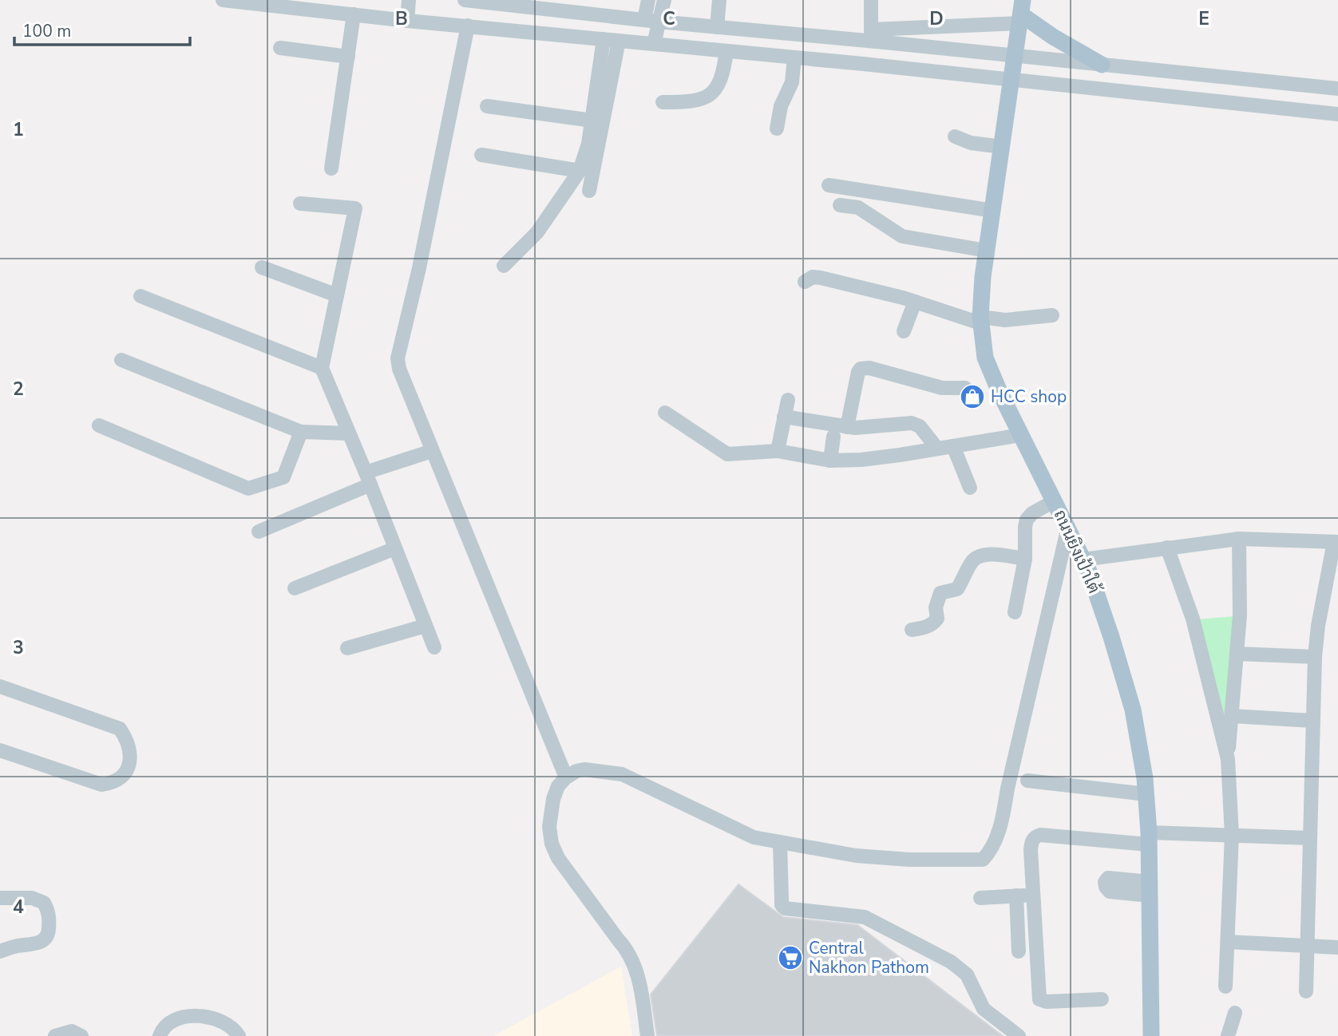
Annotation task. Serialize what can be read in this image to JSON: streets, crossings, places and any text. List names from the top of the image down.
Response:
{
  "streets": {
    "main road": ["ถนนยิงเป้าใต้"]
  },
  "places": {
    "shop": ["HCC shop"],
    "supermarket": ["Central Nakhon Pathom"]
  },
  "scale_bar": "100 m",
  "grid": {
    "columns": [
      "B",
      "C",
      "D",
      "E"
    ],
    "rows": [
      "1",
      "2",
      "3",
      "4"
    ]
  }
}
